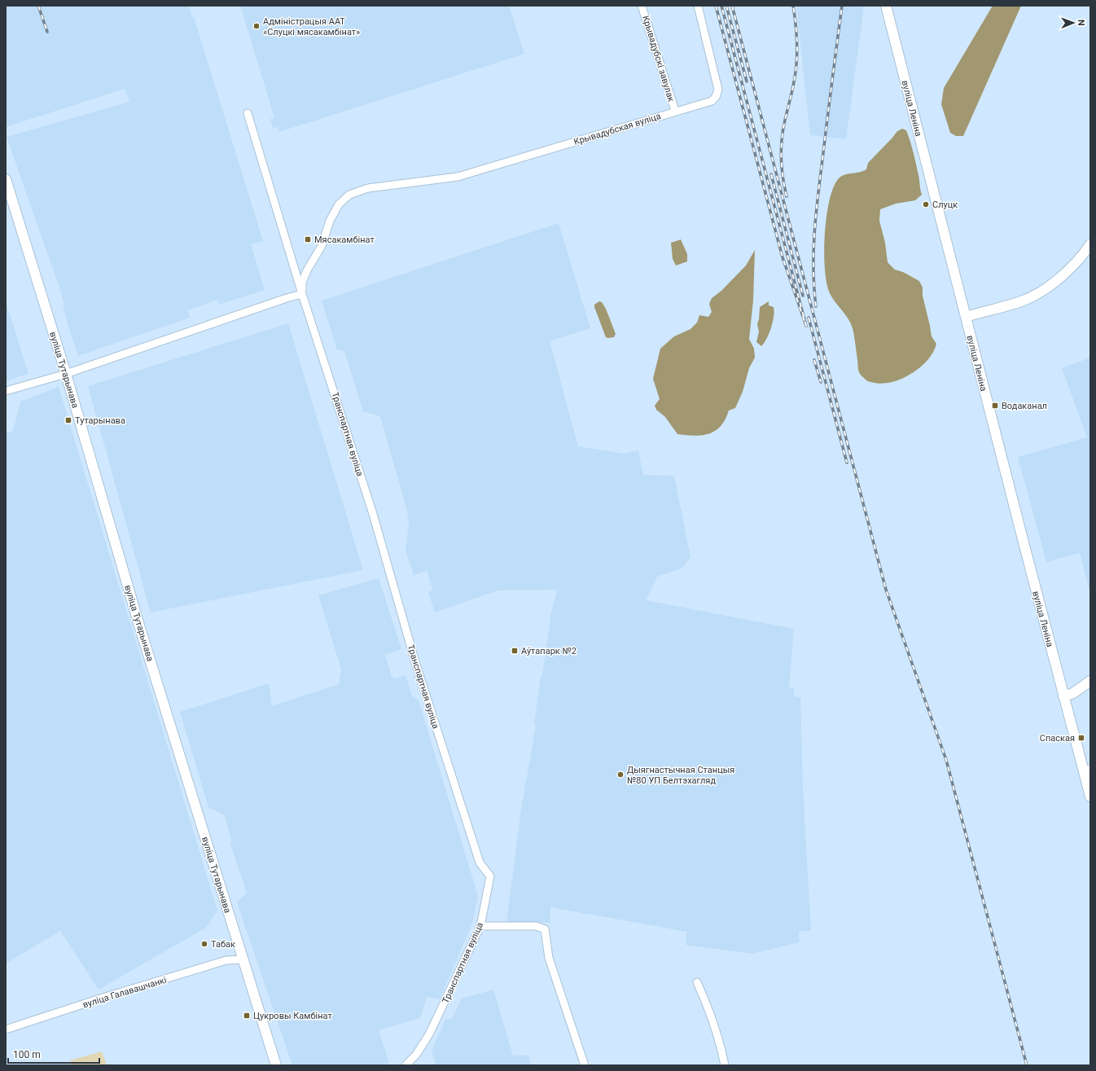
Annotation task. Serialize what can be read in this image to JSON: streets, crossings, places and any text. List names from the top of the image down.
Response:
{
  "streets": {
    "street": [
      "Крывадубскі завулак",
      "вуліца Леніна",
      "Крывадубская вуліца",
      "вуліца Тутарынава",
      "Транспартная вуліца",
      "вуліца Галавашчанкі"
    ]
  },
  "crossings": [
    ["Крывадубскі завулак", "Крывадубская вуліца"],
    ["Крывадубская вуліца", "Транспартная вуліца"],
    ["вуліца Тутарынава", "вуліца Галавашчанкі"]
  ],
  "places": {
    "other": [
      "Адміністрацыя ААТ «Слуцкі мясакамбінат»",
      "Слуцк",
      "Дыягнастычная Станцыя №80 УП Белтэхагляд",
      "Табак"
    ],
    "transit": [
      "Мясакамбінат",
      "Водаканал",
      "Тутарынава",
      "Аўтапарк №2",
      "Спаская",
      "Цукровы Камбінат"
    ]
  },
  "scale_bar": "100 m",
  "north": "right"
}
